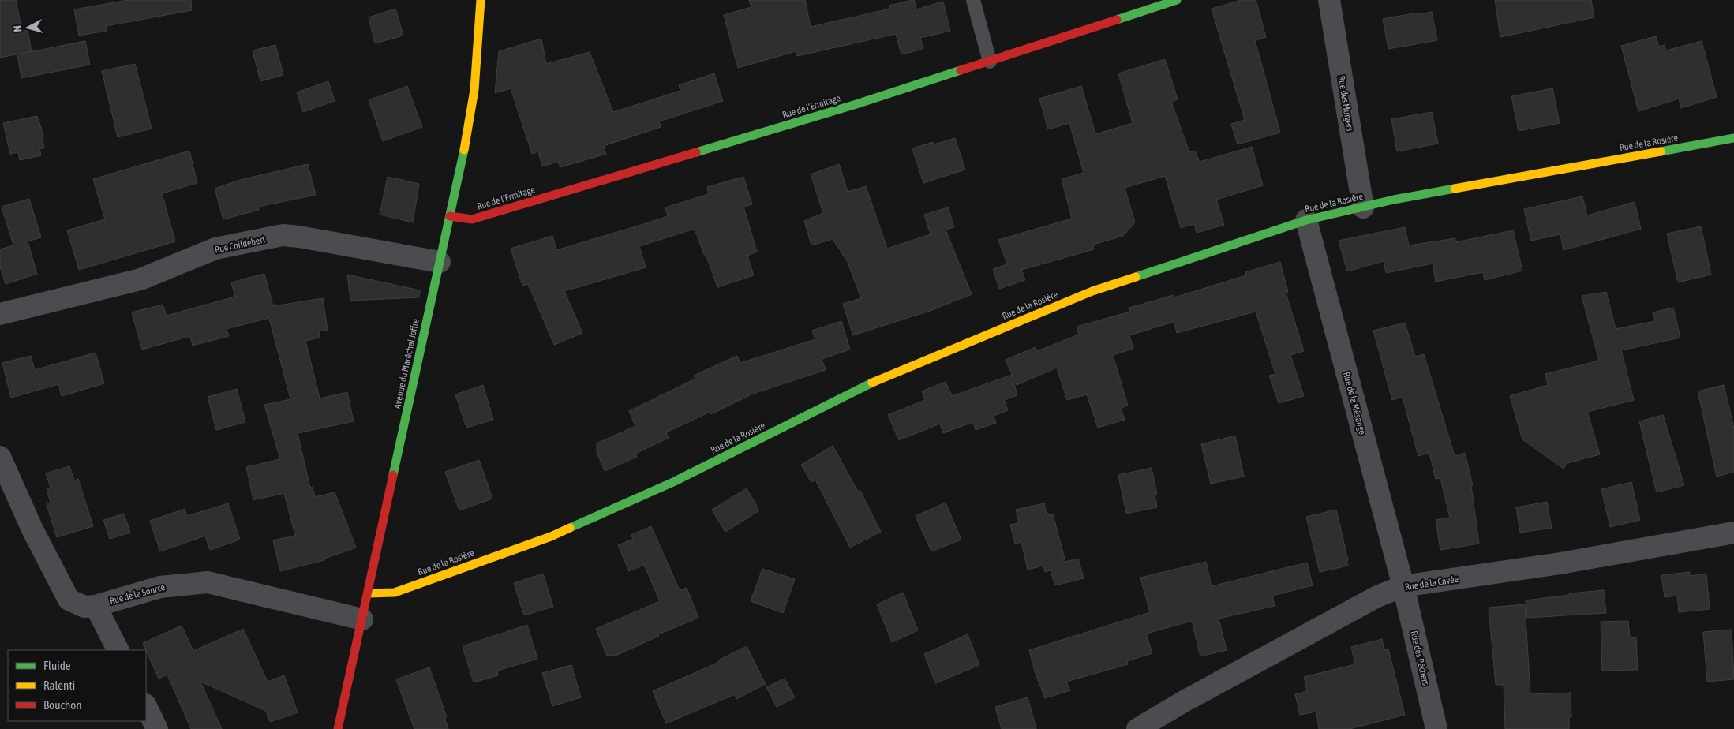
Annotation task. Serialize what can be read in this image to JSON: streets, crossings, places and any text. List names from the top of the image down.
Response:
{
  "streets": {
    "street": [
      "Rue des Murgers",
      "Rue de l'Ermitage",
      "Rue de la Rosière",
      "Rue Childebert",
      "Avenue du Maréchal Joffre",
      "Rue de la Mésange",
      "Rue de la Cavée",
      "Rue de la Source",
      "Rue des Pêchers"
    ]
  },
  "crossings": [
    ["Rue des Murgers", "Rue de la Rosière"],
    ["Rue de l'Ermitage", "Avenue du Maréchal Joffre"],
    ["Rue de la Rosière", "Avenue du Maréchal Joffre"],
    ["Rue de la Rosière", "Rue de la Mésange"],
    ["Rue Childebert", "Avenue du Maréchal Joffre"],
    ["Avenue du Maréchal Joffre", "Rue de la Source"],
    ["Rue de la Mésange", "Rue de la Cavée"],
    ["Rue de la Mésange", "Rue des Pêchers"],
    ["Rue de la Cavée", "Rue des Pêchers"]
  ],
  "legend": ["Fluide", "Ralenti", "Bouchon"],
  "north": "left"
}
